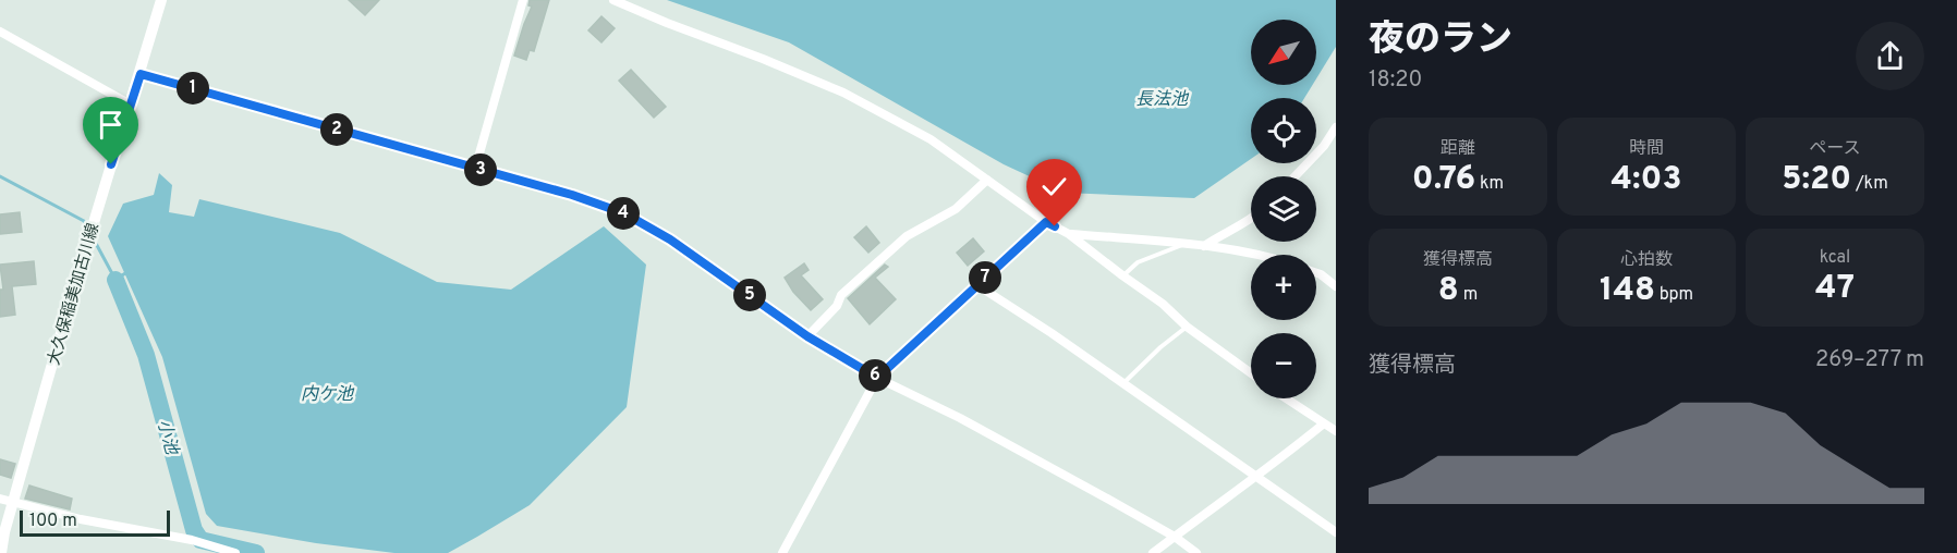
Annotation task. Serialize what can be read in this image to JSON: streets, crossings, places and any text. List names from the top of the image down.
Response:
{
  "streets": {
    "main road": ["大久保稲美加古川線"]
  },
  "water": ["長法池", "内ケ池", "小池"],
  "scale_bar": "100 m",
  "north": "bottom left",
  "page": {
    "heading": ["夜のラン", "18:20"],
    "map_buttons": ["+", "−"],
    "pins": [
      "1",
      "2",
      "3",
      "4",
      "7",
      "5",
      "6"
    ],
    "stats": [
      ["距離", "0.76 km"],
      ["時間", "4:03"],
      ["ペース", "5:20 /km"],
      ["獲得標高", "8 m"],
      ["心拍数", "148 bpm"],
      ["kcal", "47"]
    ],
    "chart": ["獲得標高", "269–277 m"],
    "scale": "100 m"
  }
}
